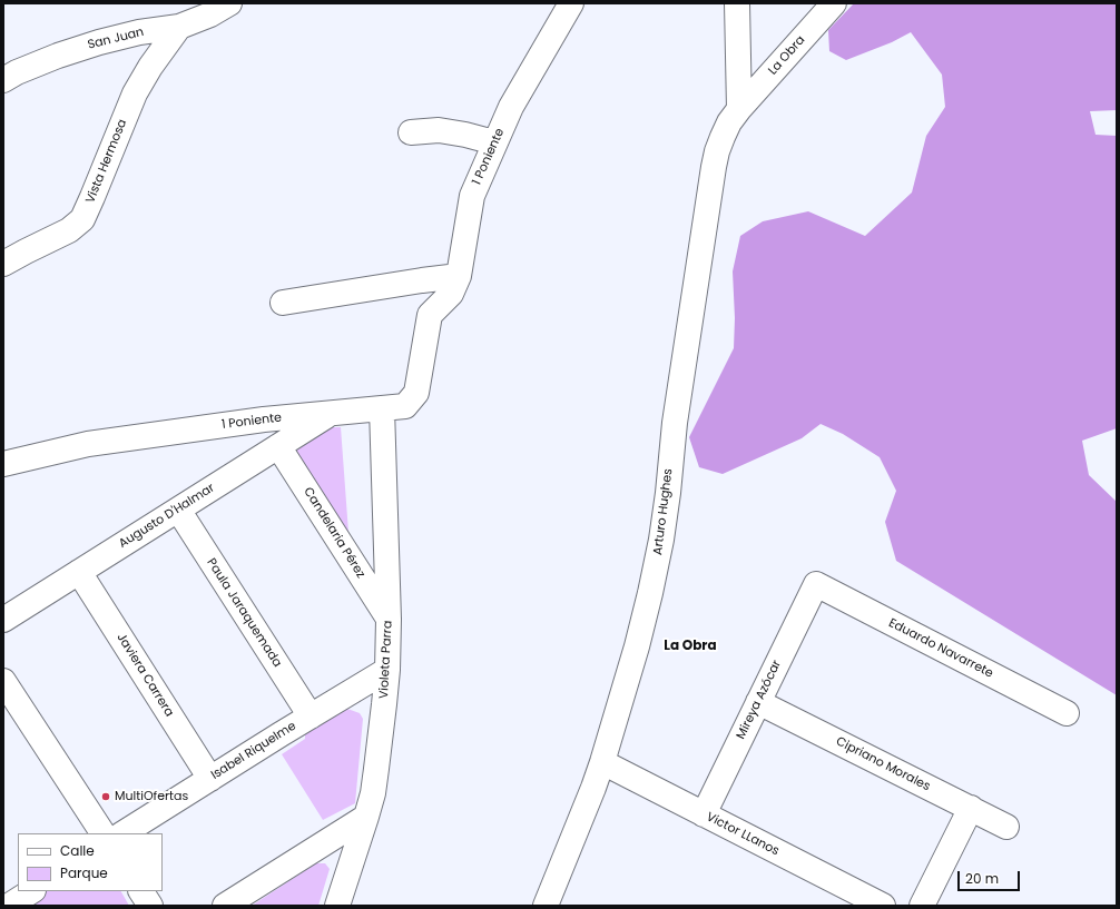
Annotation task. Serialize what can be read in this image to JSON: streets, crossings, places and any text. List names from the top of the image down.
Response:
{
  "streets": {
    "street": [
      "San Juan",
      "La Obra",
      "1 Poniente",
      "Vista Hermosa",
      "Arturo Hughes",
      "Augusto D'Halmar",
      "Candelaria Pérez",
      "Paula Jaraquemada",
      "Eduardo Navarrete",
      "Violeta Parra",
      "Javiera Carrera",
      "Mireya Azócar",
      "Isabel Riquelme",
      "Cipriano Morales",
      "Victor LLanos"
    ]
  },
  "crossings": [
    ["San Juan", "Vista Hermosa"],
    ["La Obra", "Arturo Hughes"],
    ["1 Poniente", "Augusto D'Halmar"],
    ["1 Poniente", "Violeta Parra"],
    ["Arturo Hughes", "Victor LLanos"],
    ["Augusto D'Halmar", "Candelaria Pérez"],
    ["Augusto D'Halmar", "Paula Jaraquemada"],
    ["Augusto D'Halmar", "Javiera Carrera"],
    ["Candelaria Pérez", "Violeta Parra"],
    ["Paula Jaraquemada", "Isabel Riquelme"],
    ["Eduardo Navarrete", "Mireya Azócar"],
    ["Violeta Parra", "Isabel Riquelme"],
    ["Javiera Carrera", "Isabel Riquelme"],
    ["Mireya Azócar", "Cipriano Morales"],
    ["Mireya Azócar", "Victor LLanos"]
  ],
  "districts": ["La Obra"],
  "places": ["MultiOfertas"],
  "legend": ["Calle", "Parque"],
  "scale_bar": "20 m"
}
